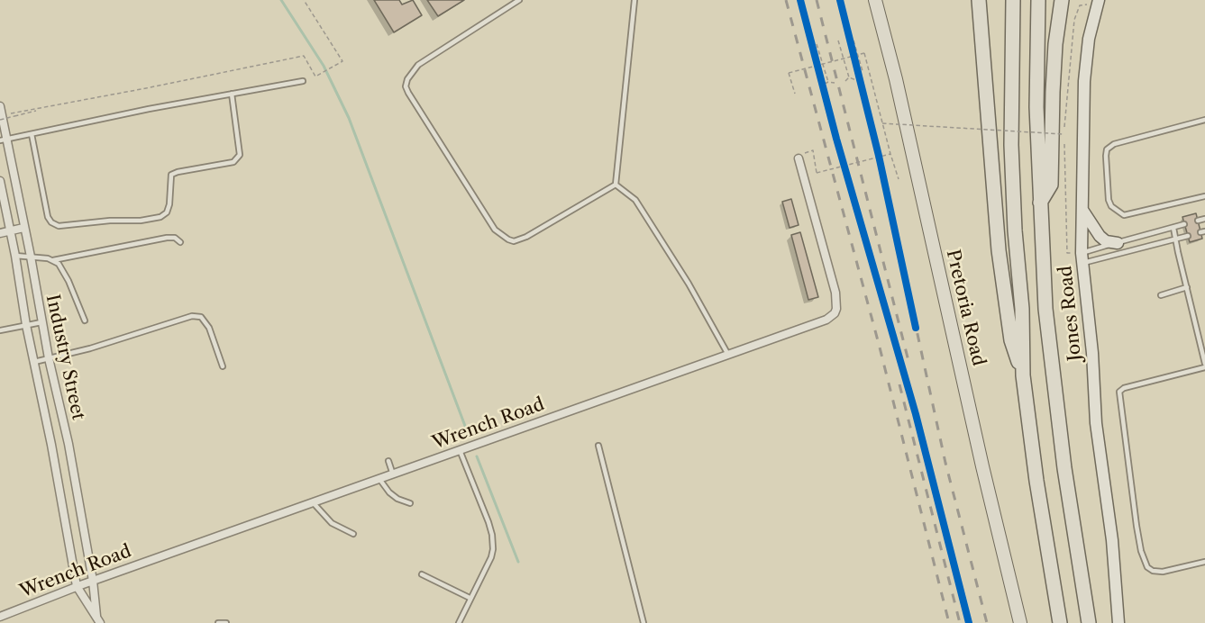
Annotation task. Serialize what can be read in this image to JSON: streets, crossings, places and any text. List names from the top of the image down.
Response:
{
  "streets": {
    "main road": ["Pretoria Road"],
    "street": ["Jones Road", "Industry Street", "Wrench Road"]
  },
  "crossings": [
    ["Industry Street", "Wrench Road"]
  ]
}
